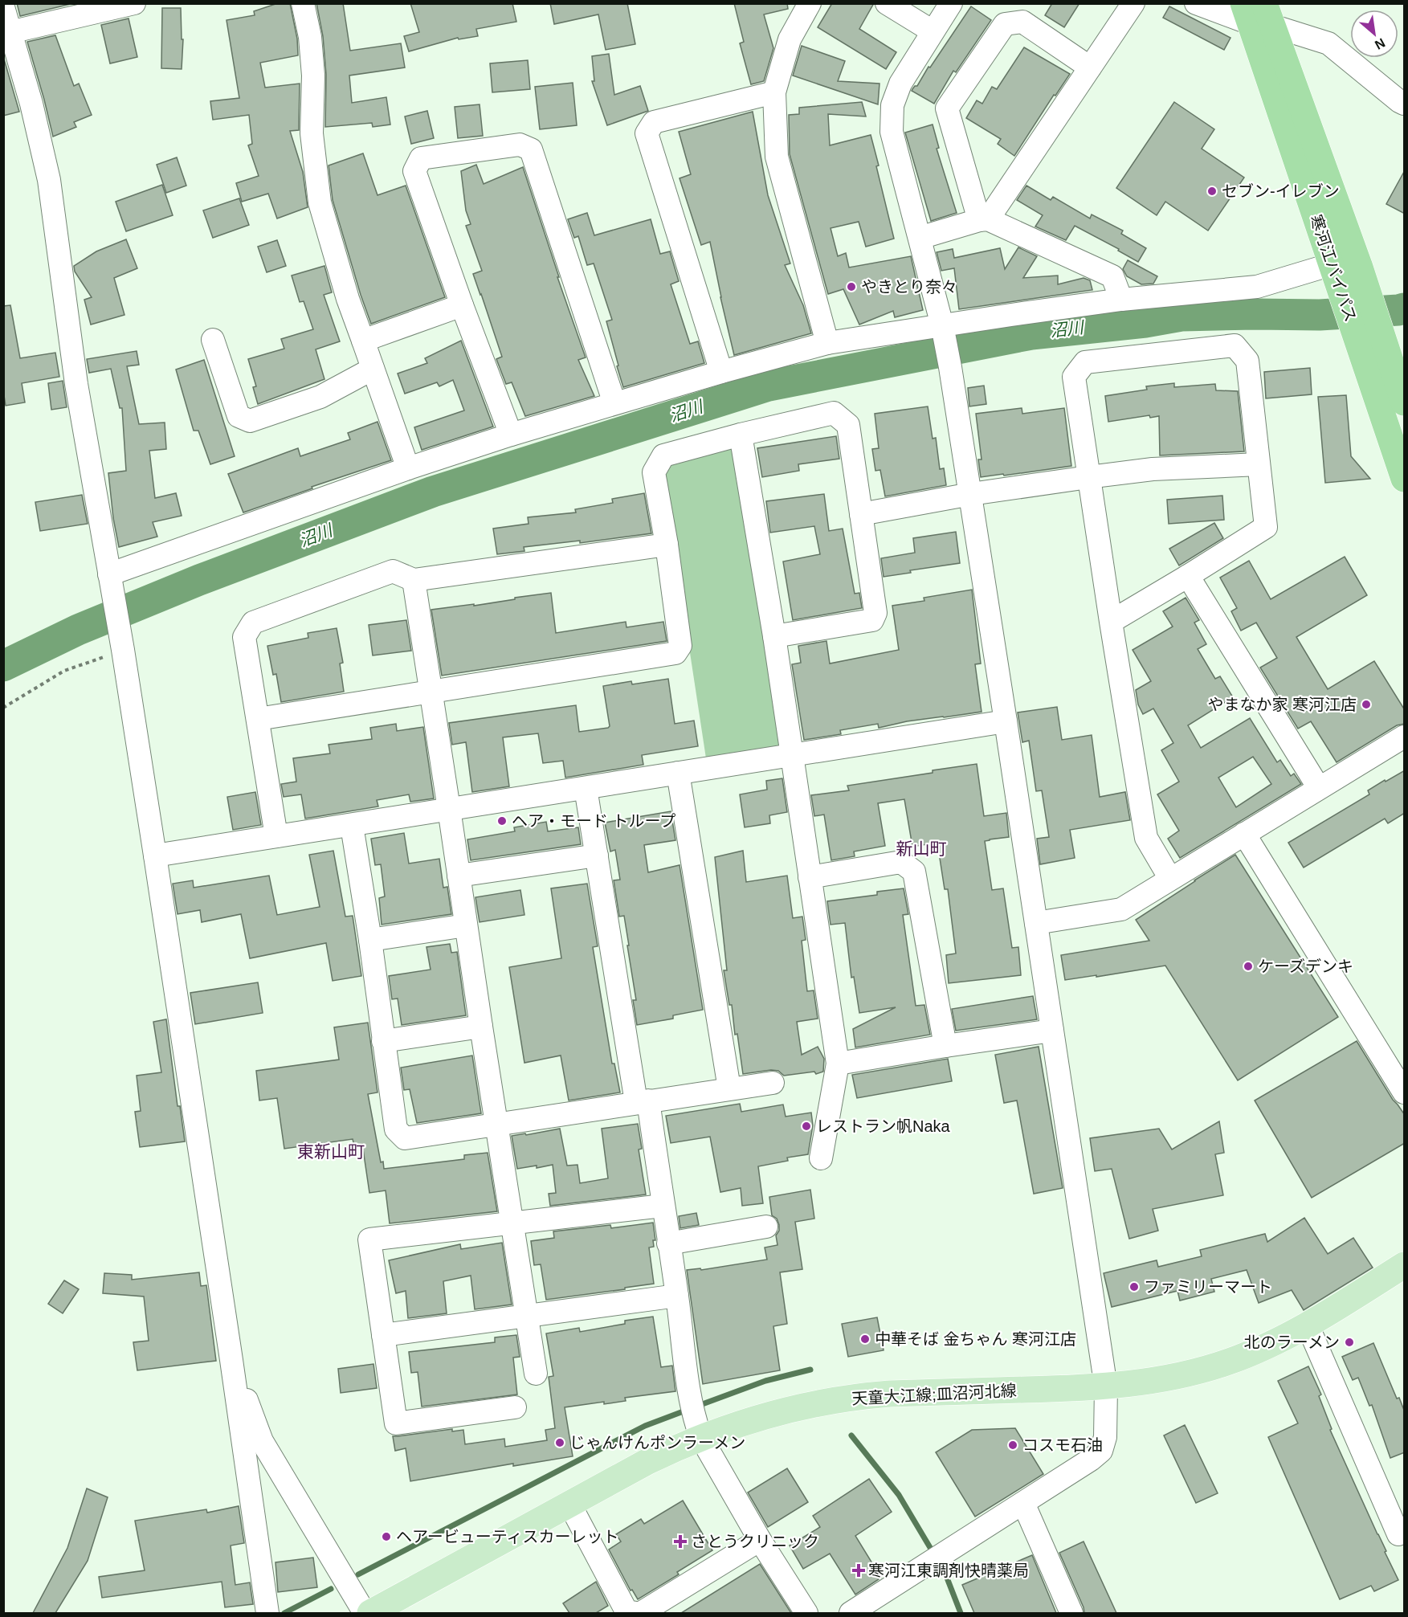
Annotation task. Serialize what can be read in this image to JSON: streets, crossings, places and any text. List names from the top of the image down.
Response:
{
  "streets": {
    "highway": ["寒河江バイパス"],
    "main road": ["天童大江線;皿沼河北線"]
  },
  "districts": ["新山町", "東新山町"],
  "water": ["沼川"],
  "places": {
    "other": [
      "セブン-イレブン",
      "やきとり奈々",
      "やまなか家 寒河江店",
      "ヘア・モード トループ",
      "ケーズデンキ",
      "レストラン帆Naka",
      "ファミリーマート",
      "中華そば 金ちゃん 寒河江店",
      "北のラーメン",
      "じゃんけんポンラーメン",
      "コスモ石油",
      "ヘアービューティスカーレット"
    ],
    "health": ["さとうクリニック", "寒河江東調剤快晴薬局"]
  },
  "north": "bottom right"
}
